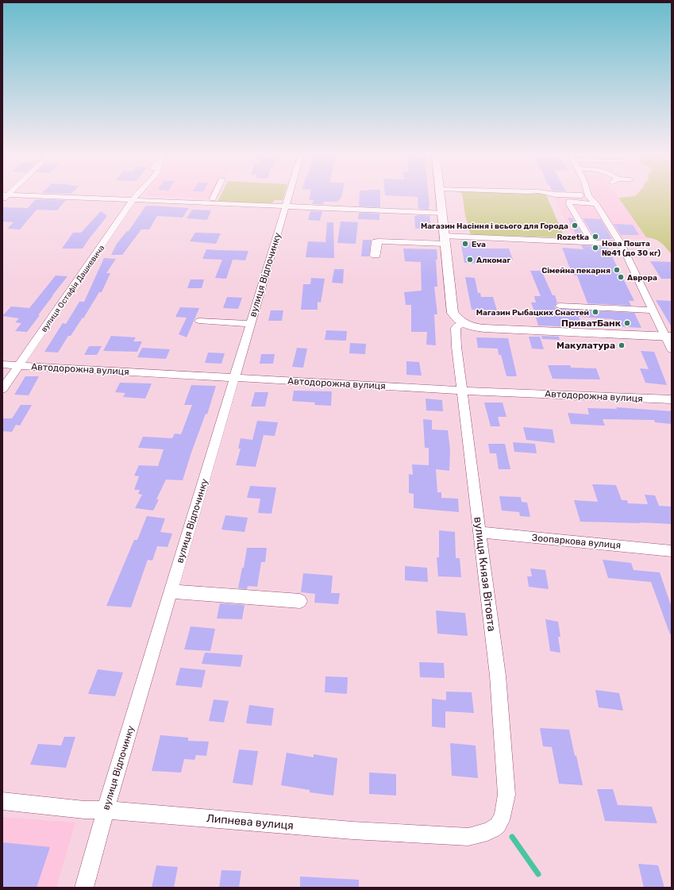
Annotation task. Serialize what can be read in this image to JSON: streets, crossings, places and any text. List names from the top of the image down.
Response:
{
  "streets": {
    "street": [
      "вулиця Відпочинку",
      "вулиця Остафія Дашкевича",
      "Автодорожна вулиця",
      "Зоопаркова вулиця",
      "вулиця Князя Вітовта",
      "Липнева вулиця"
    ]
  },
  "crossings": [
    ["вулиця Відпочинку", "Автодорожна вулиця"],
    ["вулиця Відпочинку", "Липнева вулиця"],
    ["вулиця Остафія Дашкевича", "Автодорожна вулиця"],
    ["Автодорожна вулиця", "вулиця Князя Вітовта"],
    ["Зоопаркова вулиця", "вулиця Князя Вітовта"],
    ["вулиця Князя Вітовта", "Липнева вулиця"]
  ],
  "places": [
    "Магазин Насіння і всього для Города",
    "Rozetka",
    "Eva",
    "Нова Пошта №41 (до 30 кг)",
    "Алкомаг",
    "Сімейна пекарня",
    "Аврора",
    "Магазин Рыбацких Снастей",
    "ПриватБанк",
    "Макулатура"
  ]
}
